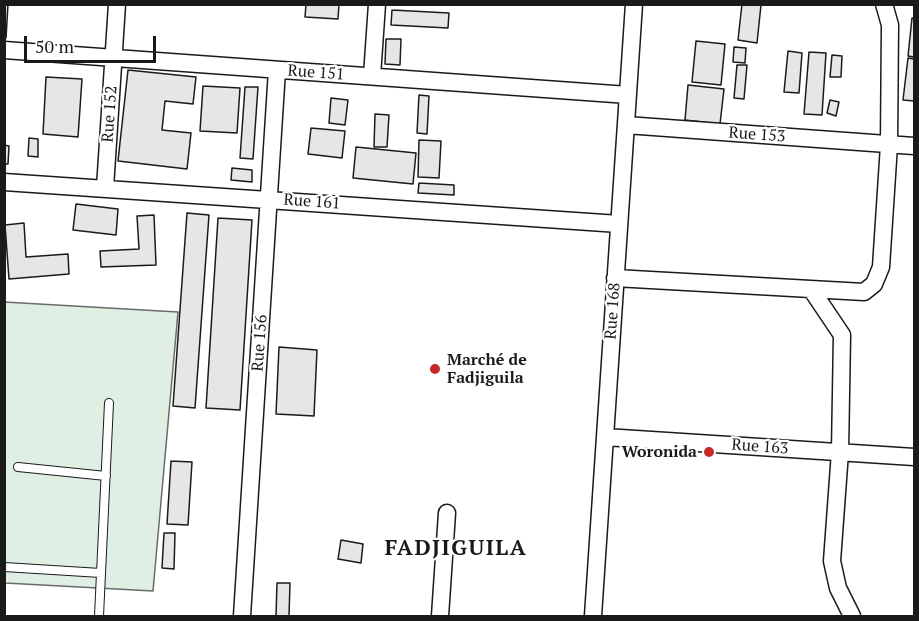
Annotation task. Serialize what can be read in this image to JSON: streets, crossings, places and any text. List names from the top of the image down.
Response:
{
  "streets": {
    "street": [
      "Rue 151",
      "Rue 152",
      "Rue 153",
      "Rue 161",
      "Rue 168",
      "Rue 156",
      "Rue 163"
    ]
  },
  "crossings": [
    ["Rue 151", "Rue 152"],
    ["Rue 151", "Rue 168"],
    ["Rue 151", "Rue 156"],
    ["Rue 152", "Rue 161"],
    ["Rue 153", "Rue 168"],
    ["Rue 161", "Rue 168"],
    ["Rue 161", "Rue 156"],
    ["Rue 168", "Rue 163"]
  ],
  "districts": ["FADJIGUILA"],
  "places": ["Marché de Fadjiguila", "Woronida"],
  "scale_bar": "50 m"
}
